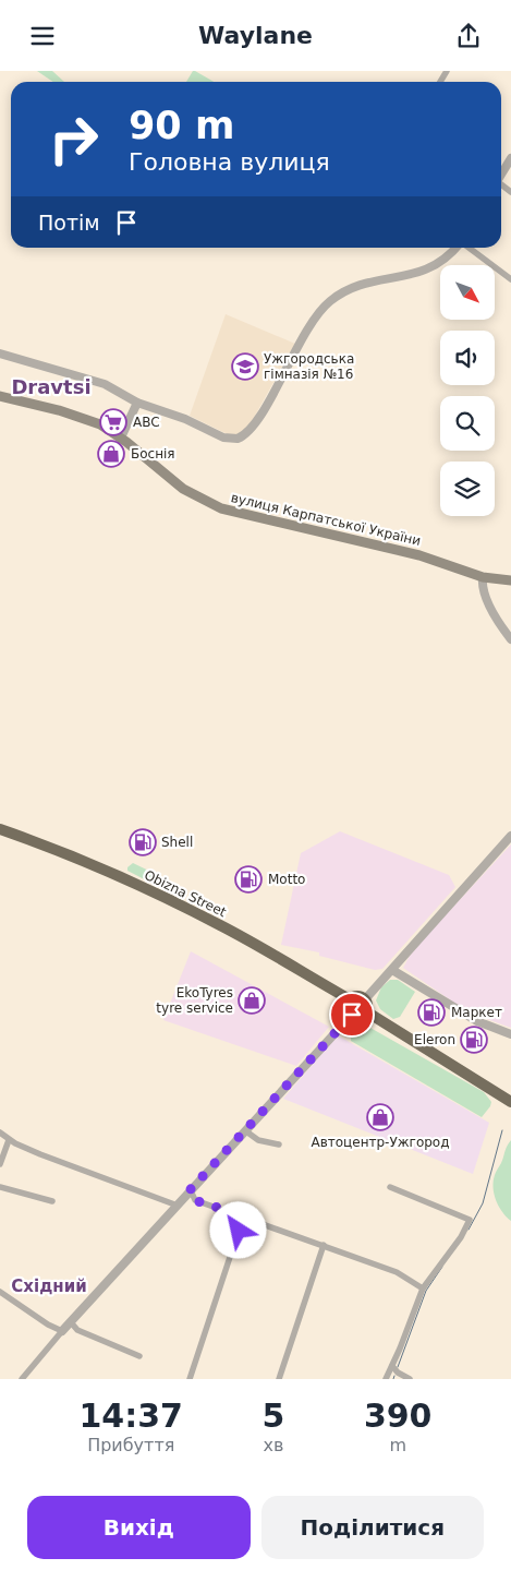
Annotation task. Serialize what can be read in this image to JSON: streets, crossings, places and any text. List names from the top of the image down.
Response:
{
  "streets": {
    "highway": ["Obizna Street"],
    "main road": ["вулиця Карпатської України"]
  },
  "districts": ["Dravtsi", "Східний"],
  "places": {
    "school or university": ["Ужгородська гімназія №16"],
    "supermarket": ["ABC"],
    "shop": ["Боснія", "EkoTyres tyre service", "Автоцентр-Ужгород"],
    "fuel station": [
      "Shell",
      "Motto",
      "Маркет",
      "Eleron"
    ]
  },
  "north": "bottom right",
  "page": {
    "header": "Waylane",
    "turn": ["90 m", "Головна вулиця"],
    "then": "Потім",
    "eta": [
      "14:37",
      "Прибуття",
      "5",
      "хв",
      "390",
      "m"
    ],
    "buttons": ["Вихід", "Поділитися"]
  }
}
